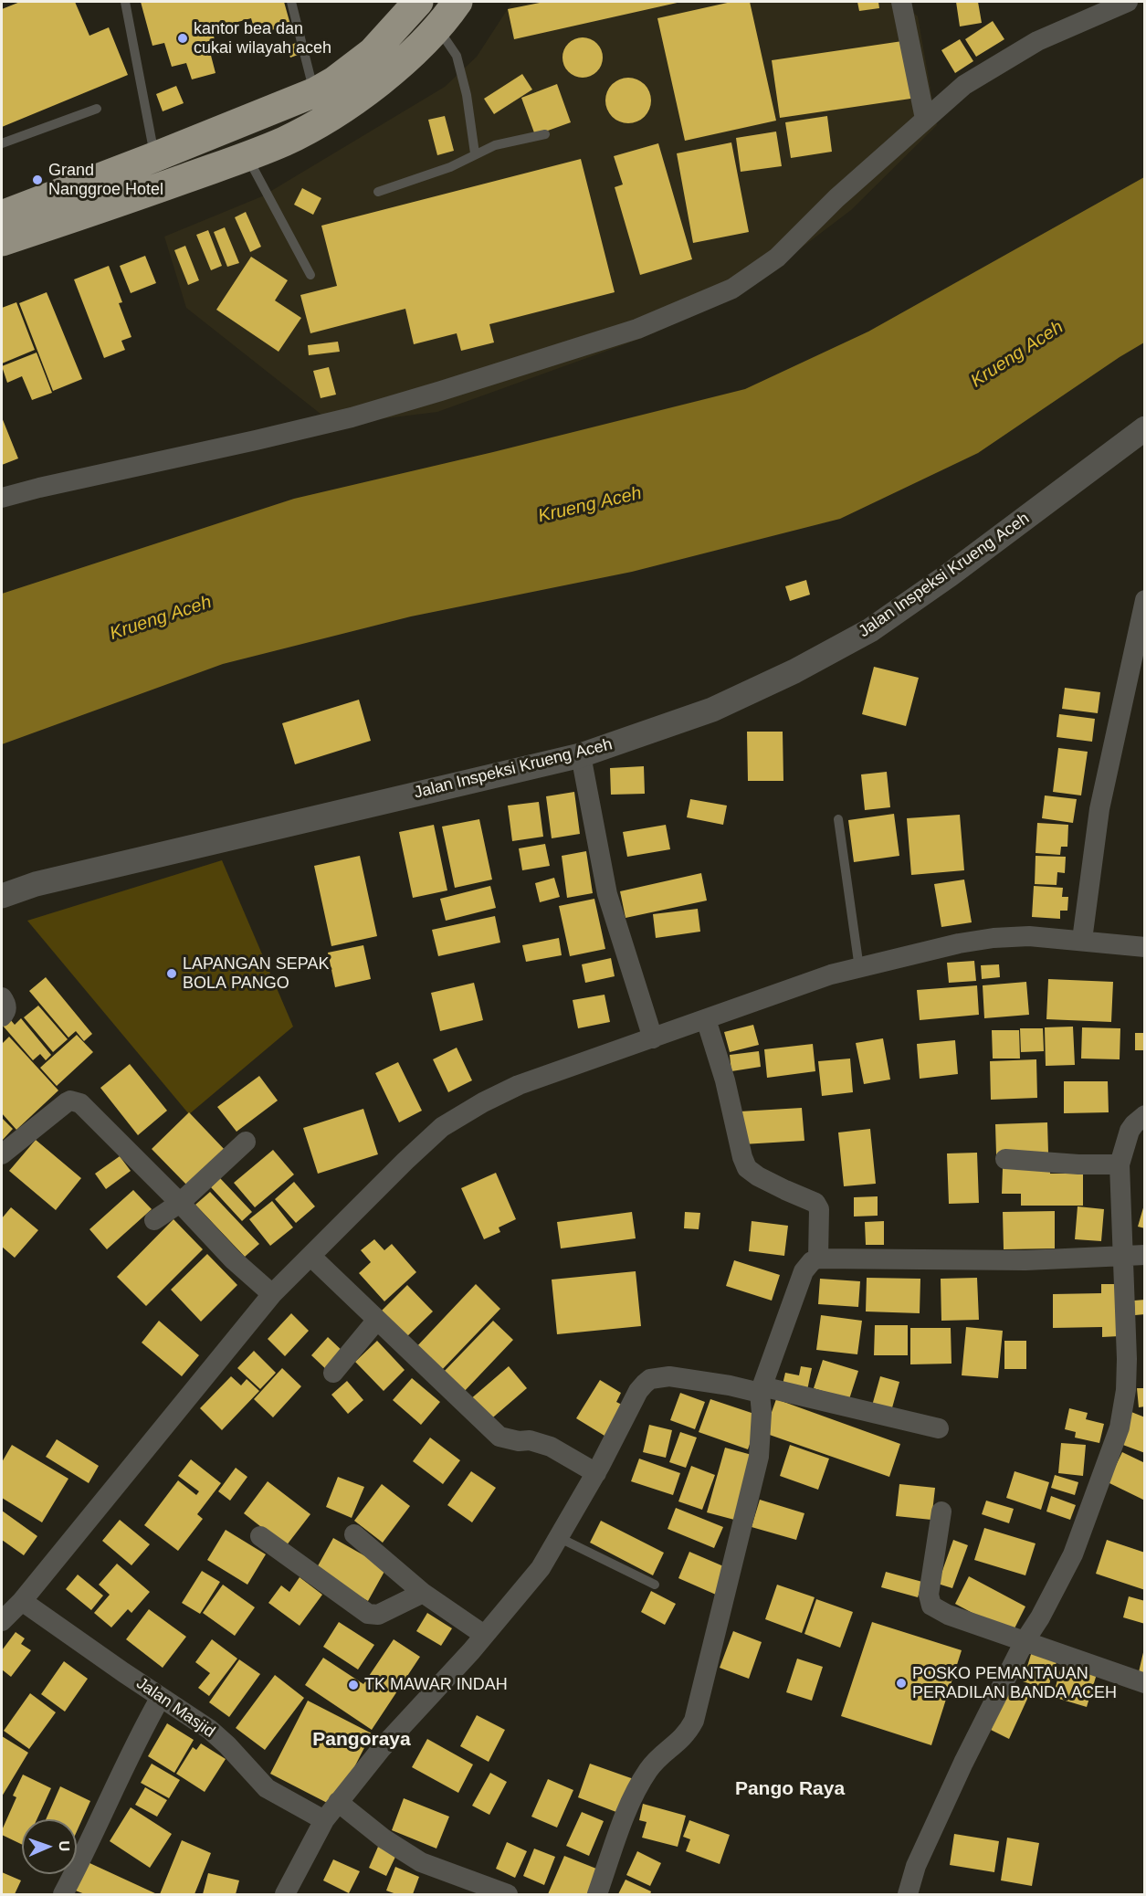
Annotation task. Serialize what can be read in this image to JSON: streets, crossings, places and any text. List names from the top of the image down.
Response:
{
  "streets": {
    "street": ["Jalan Inspeksi Krueng Aceh", "Jalan Masjid"]
  },
  "districts": ["Pangoraya", "Pango Raya"],
  "water": ["Krueng Aceh"],
  "places": [
    "kantor bea dan cukai wilayah aceh",
    "Grand Nanggroe Hotel",
    "LAPANGAN SEPAK BOLA PANGO",
    "POSKO PEMANTAUAN PERADILAN BANDA ACEH",
    "TK MAWAR INDAH"
  ],
  "north": "right"
}
